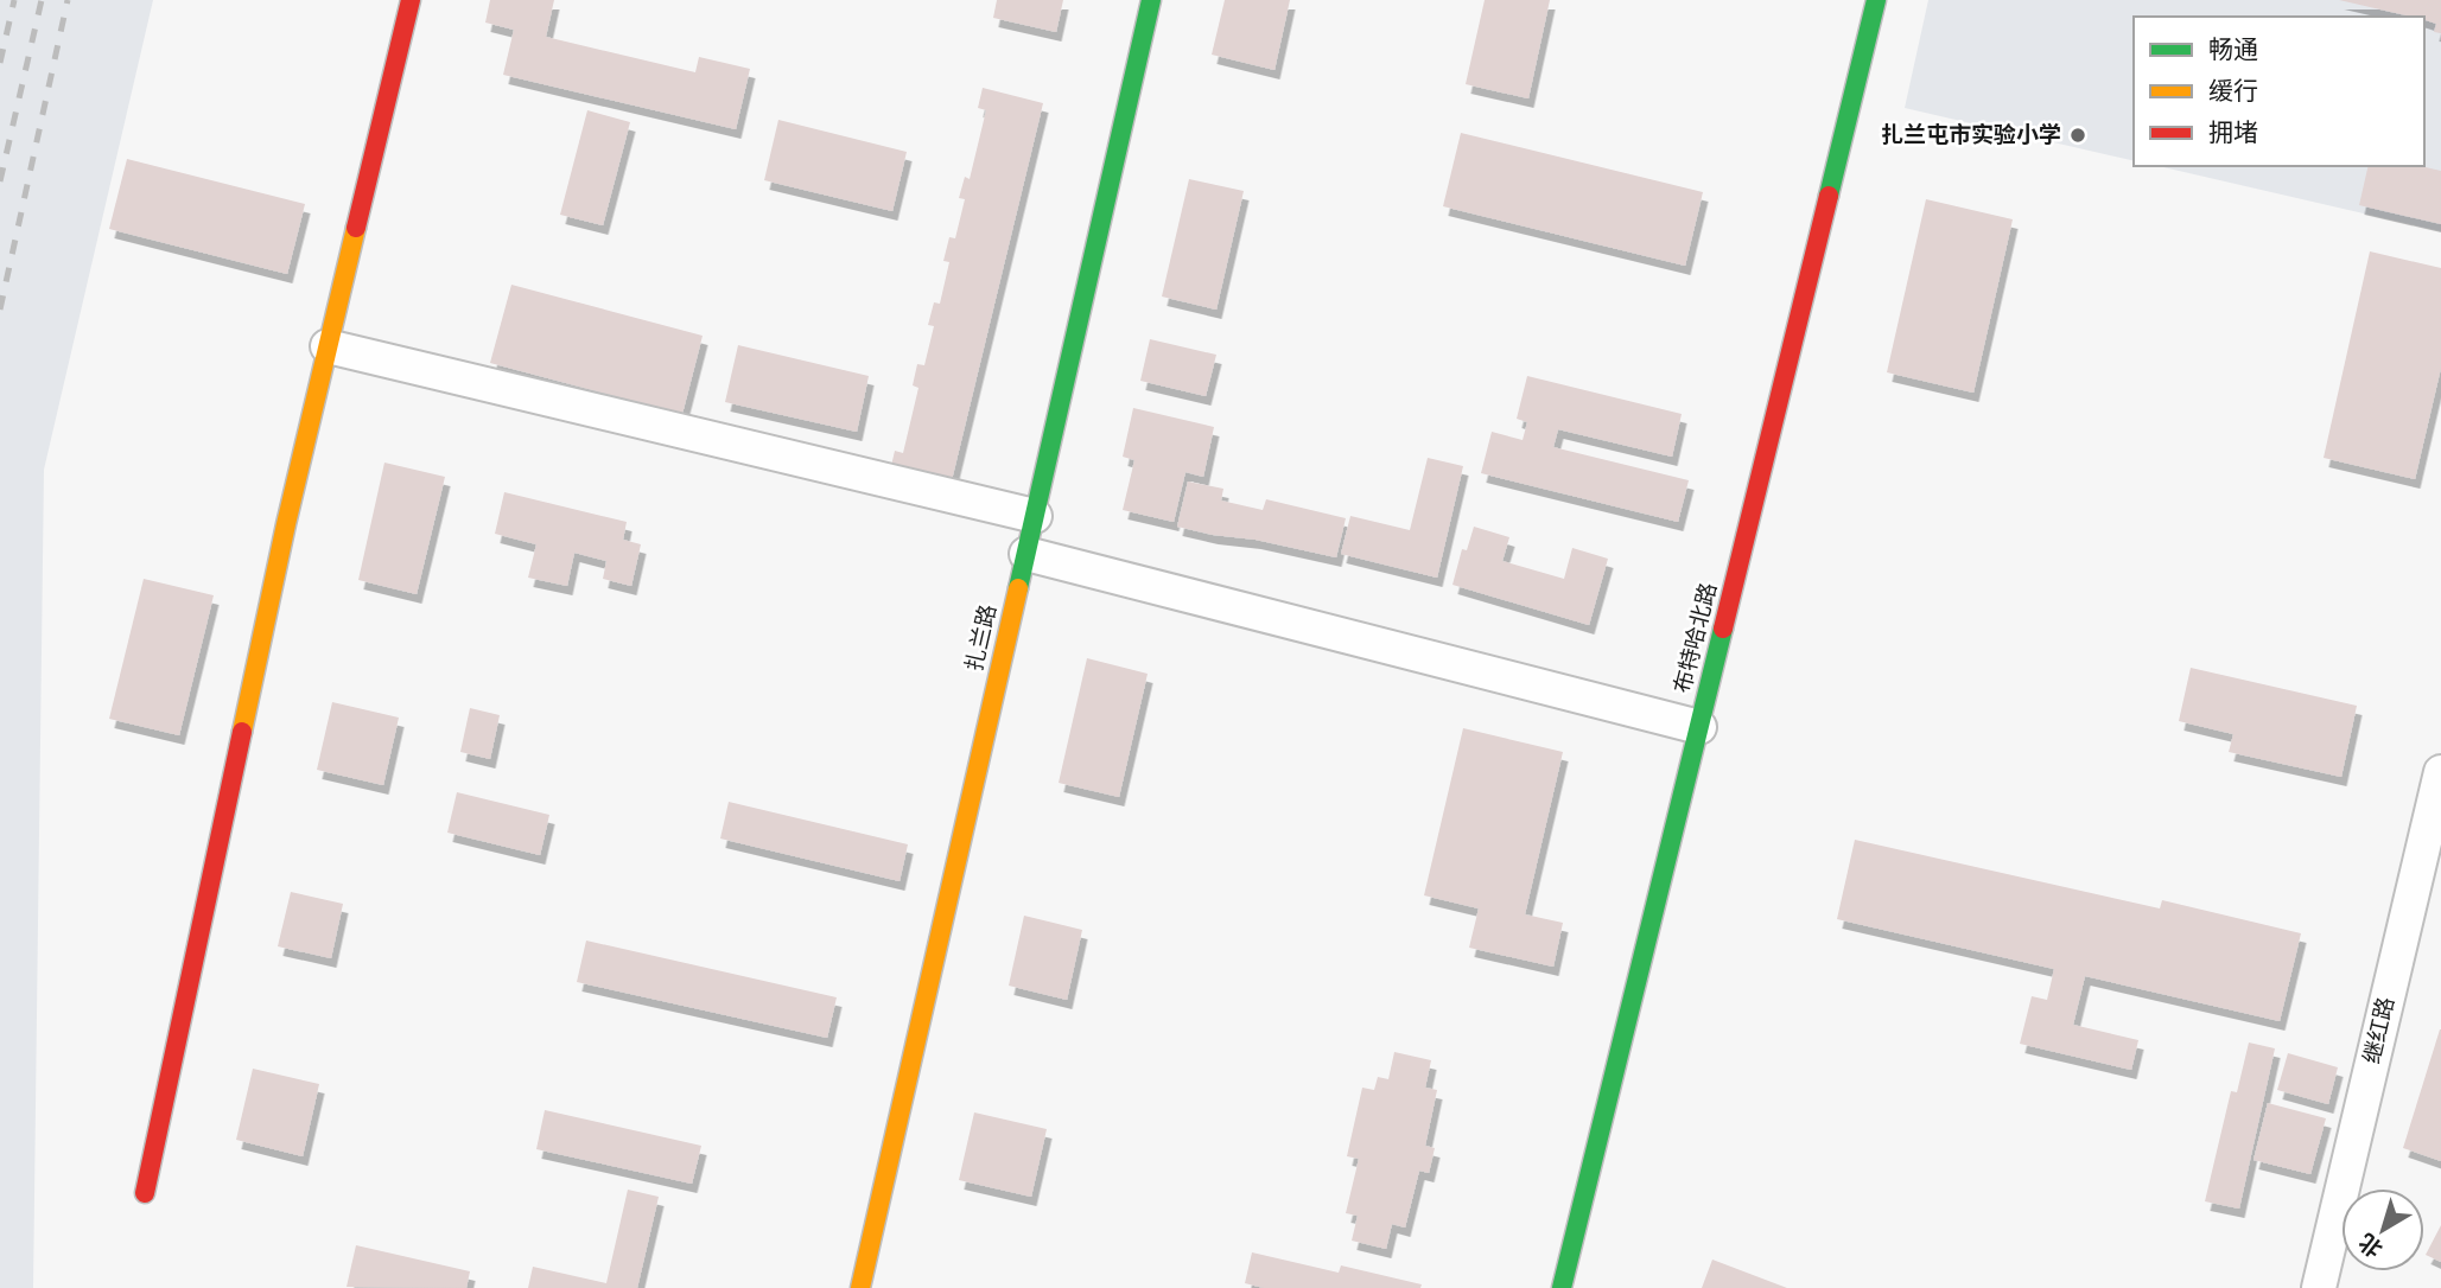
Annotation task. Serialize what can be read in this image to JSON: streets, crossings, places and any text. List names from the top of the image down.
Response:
{
  "streets": {
    "street": ["扎兰路", "布特哈北路", "继红路"]
  },
  "places": ["扎兰屯市实验小学"],
  "legend": ["畅通", "缓行", "拥堵"],
  "north": "bottom left"
}
